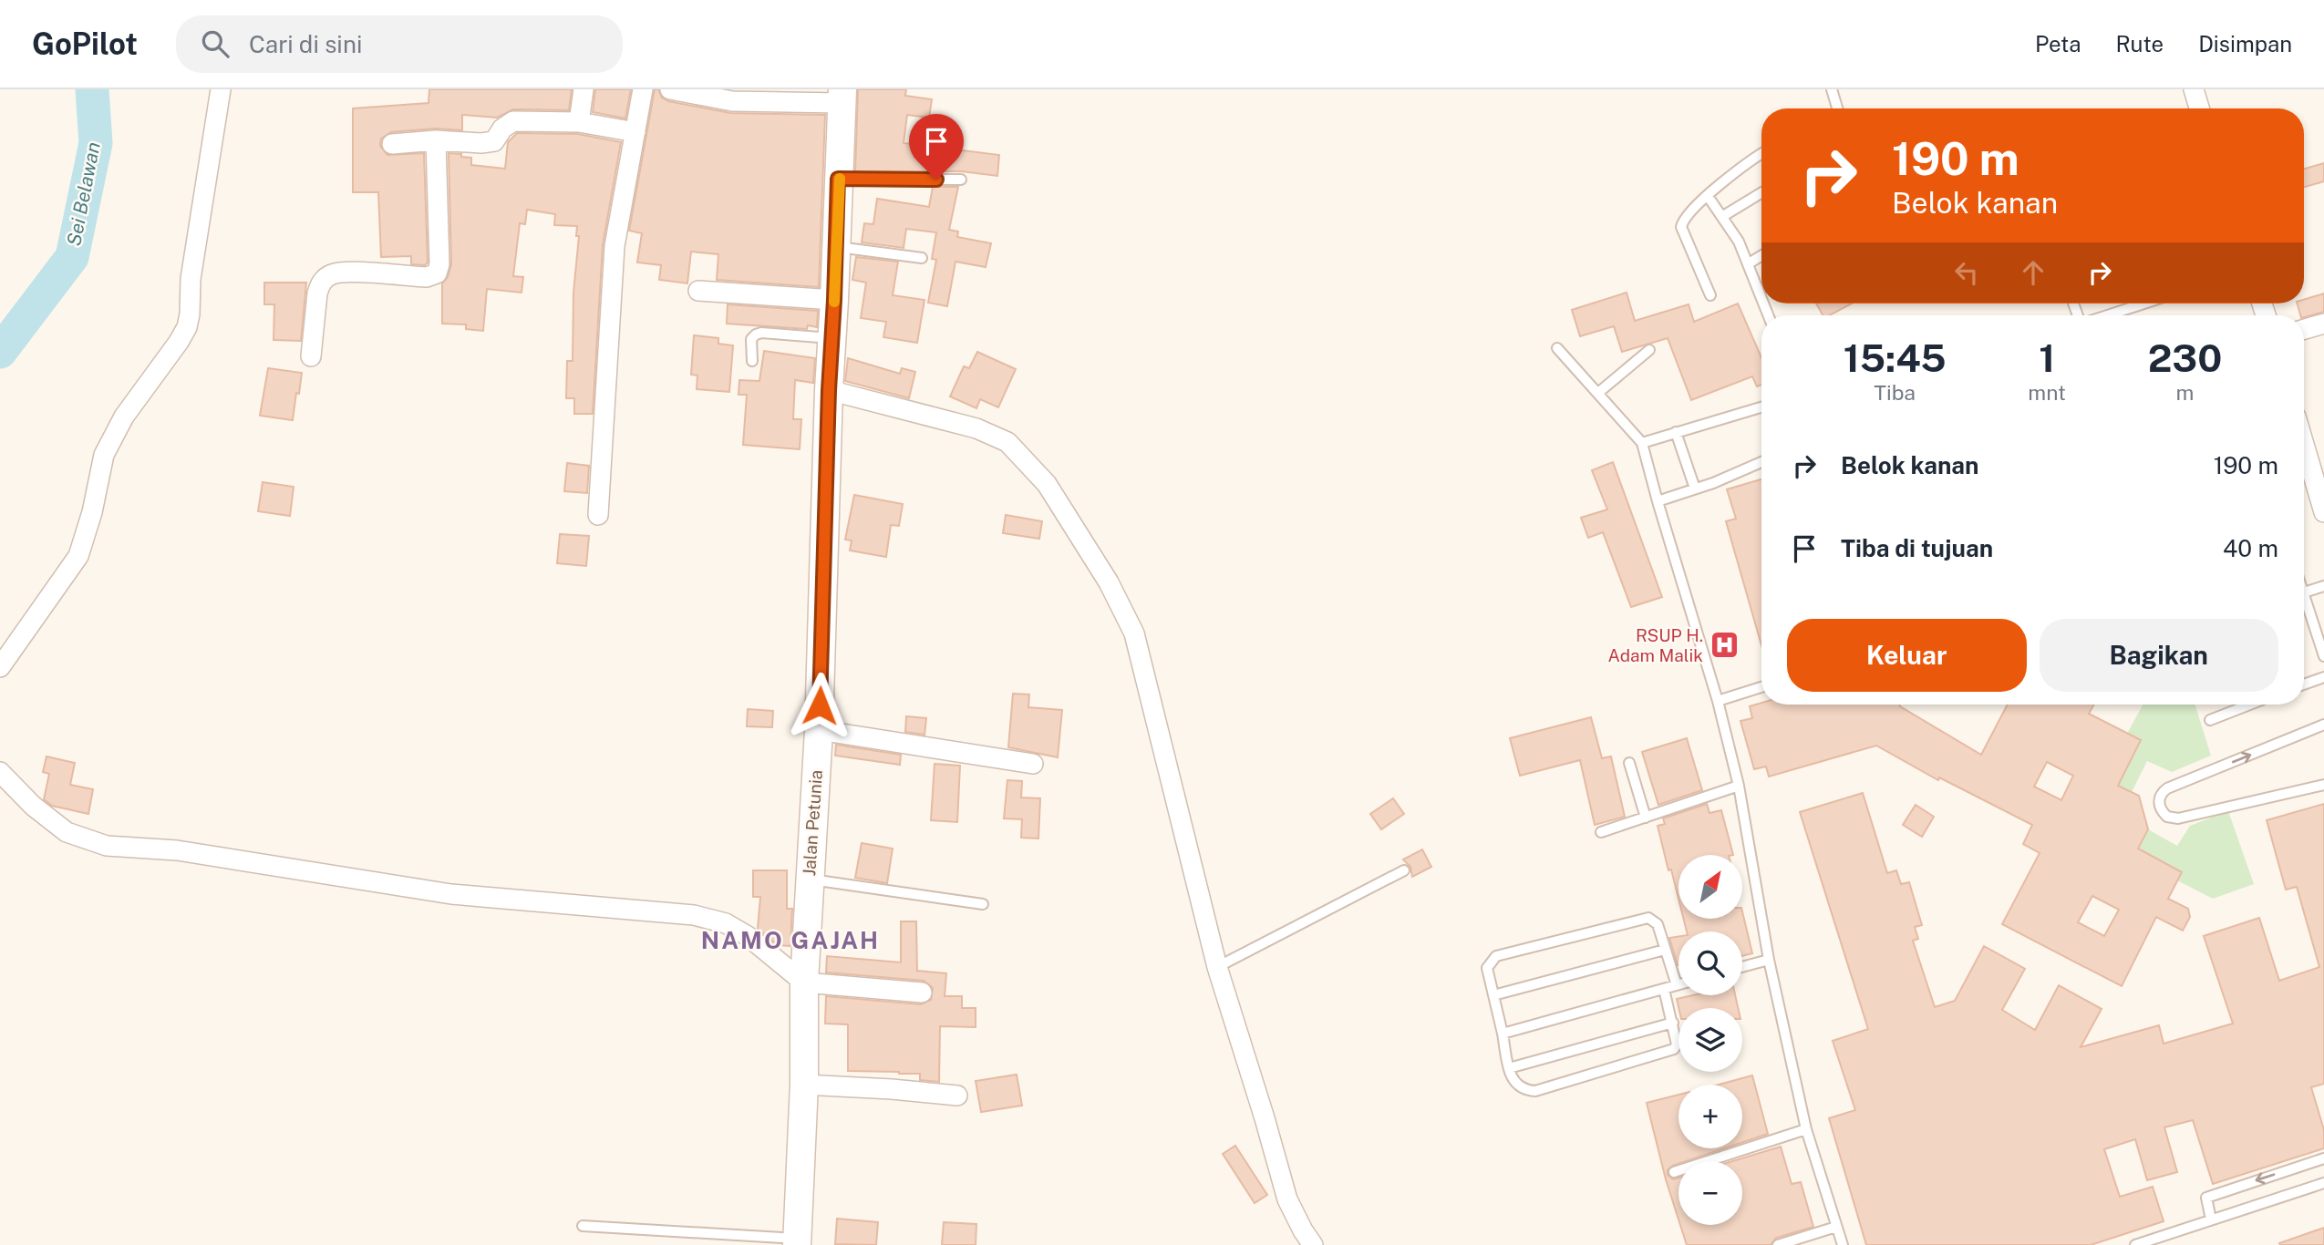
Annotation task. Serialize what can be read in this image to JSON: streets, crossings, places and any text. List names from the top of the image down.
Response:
{
  "streets": {
    "street": ["Jalan Petunia"]
  },
  "districts": ["NAMO GAJAH"],
  "water": ["Sei Belawan"],
  "places": {
    "hospital": ["RSUP H. Adam Malik"]
  },
  "north": "top right",
  "page": {
    "header": "GoPilot",
    "search": "Cari di sini",
    "nav": ["Peta", "Rute", "Disimpan"],
    "turn": ["190 m", "Belok kanan"],
    "eta": [
      "15:45",
      "Tiba",
      "1",
      "mnt",
      "230",
      "m"
    ],
    "list": [
      {
        "name": "Belok kanan",
        "value": "190 m"
      },
      {
        "name": "Tiba di tujuan",
        "value": "40 m"
      }
    ],
    "buttons": ["Keluar", "Bagikan"],
    "map_buttons": ["+", "−"]
  }
}
